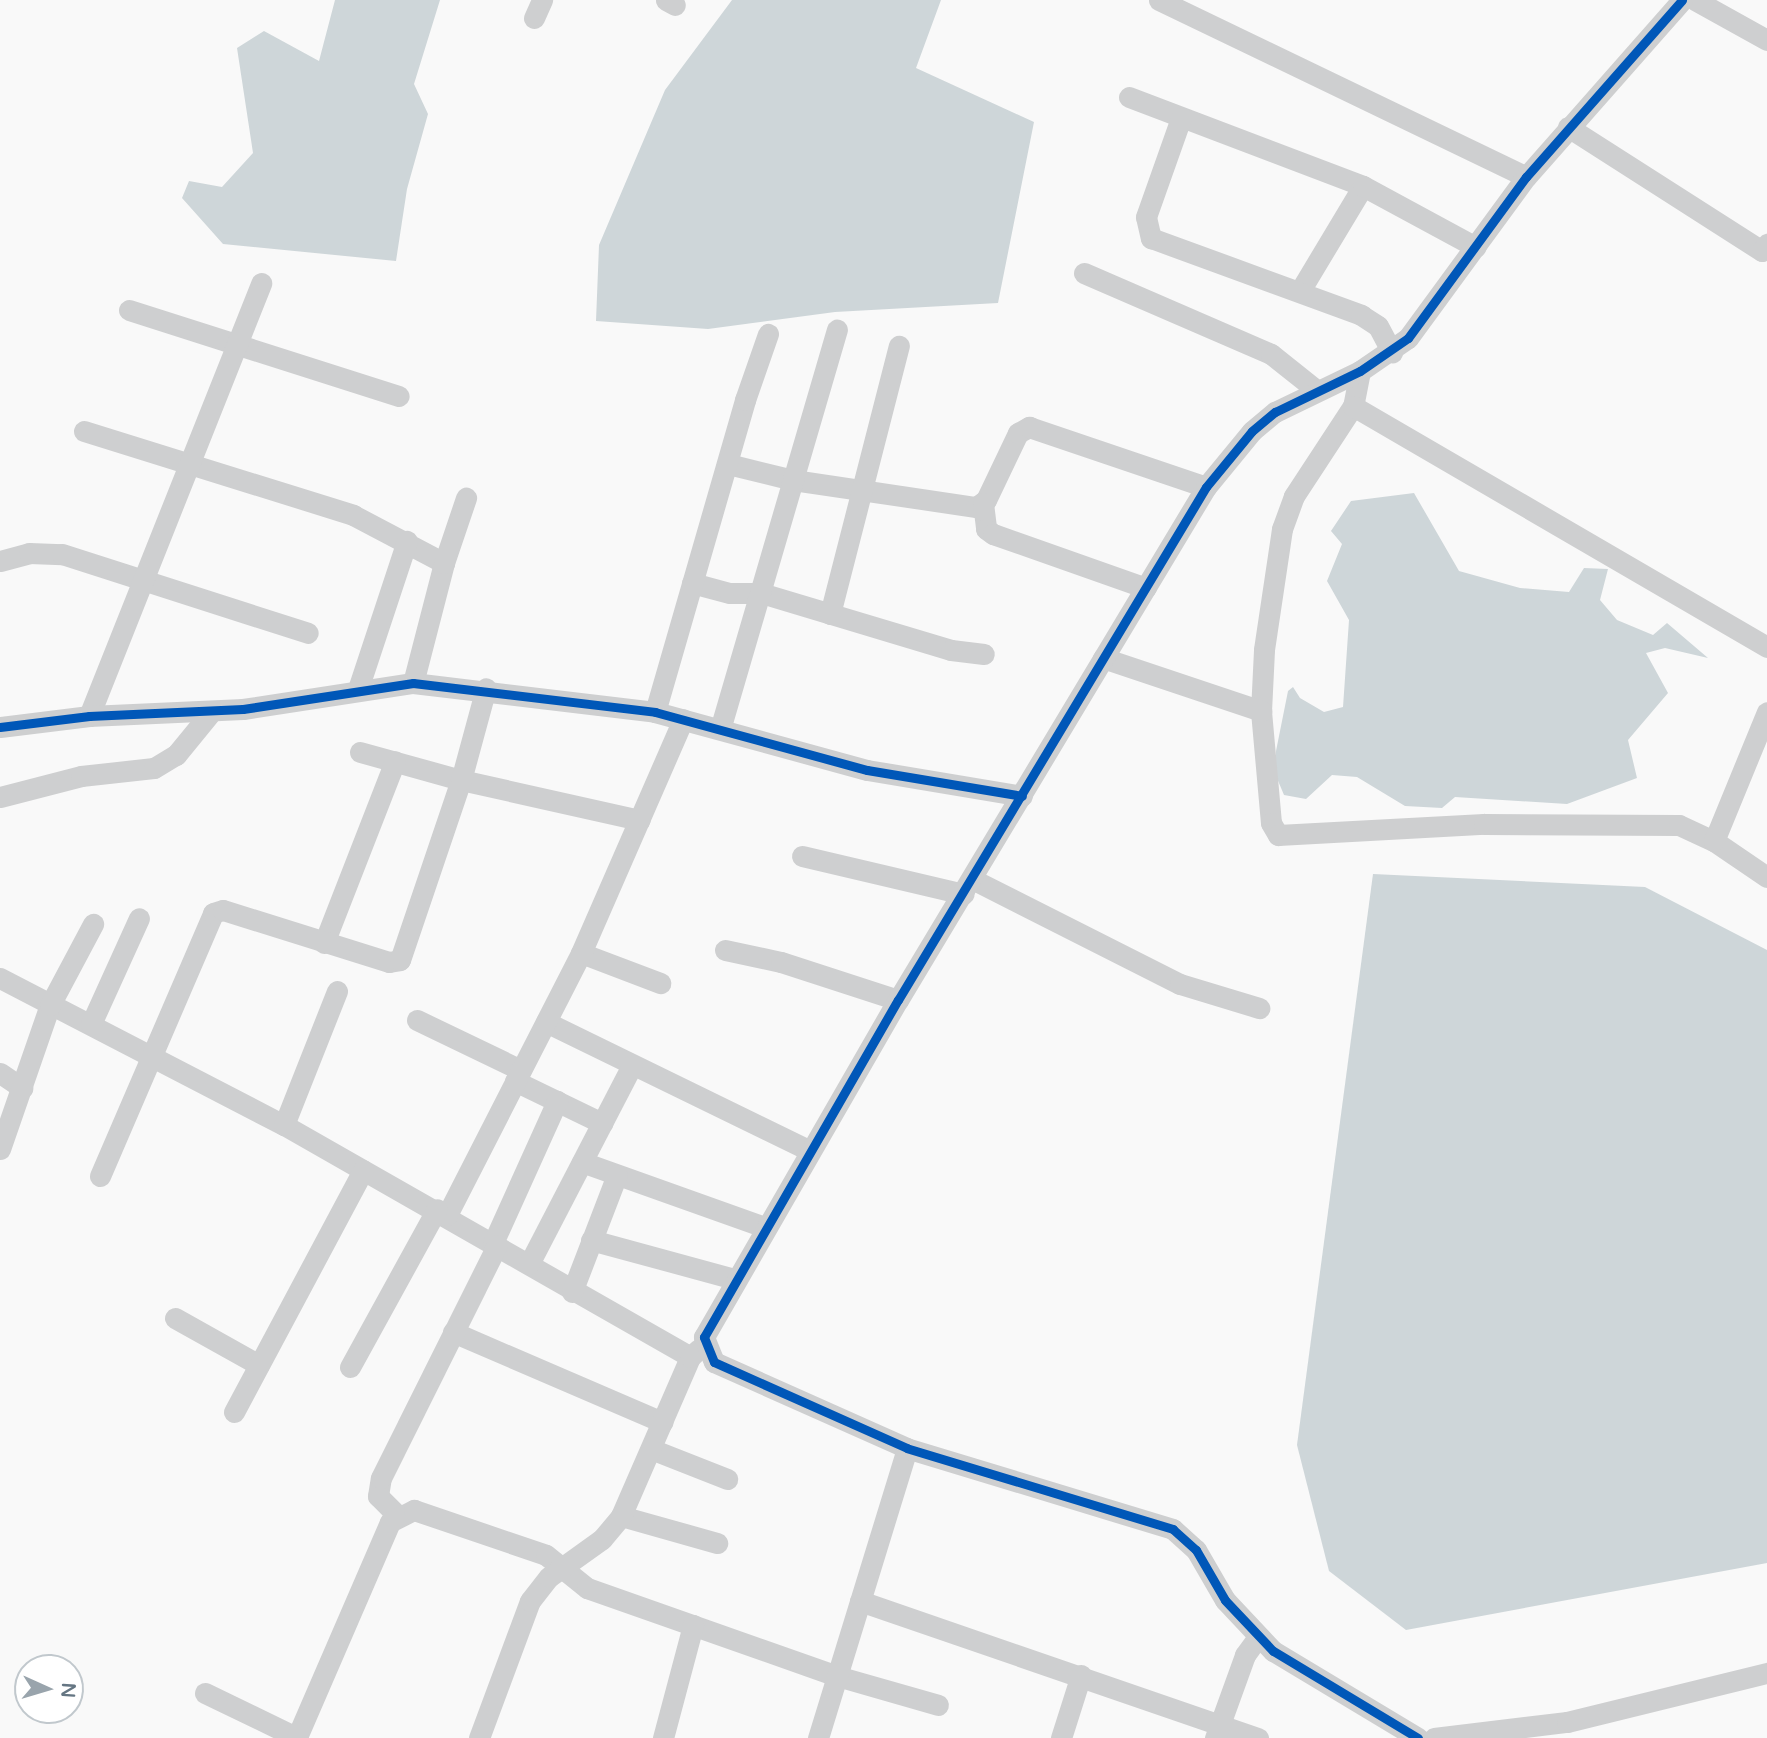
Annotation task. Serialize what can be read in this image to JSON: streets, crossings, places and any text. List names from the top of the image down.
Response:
{
  "north": "right"
}
